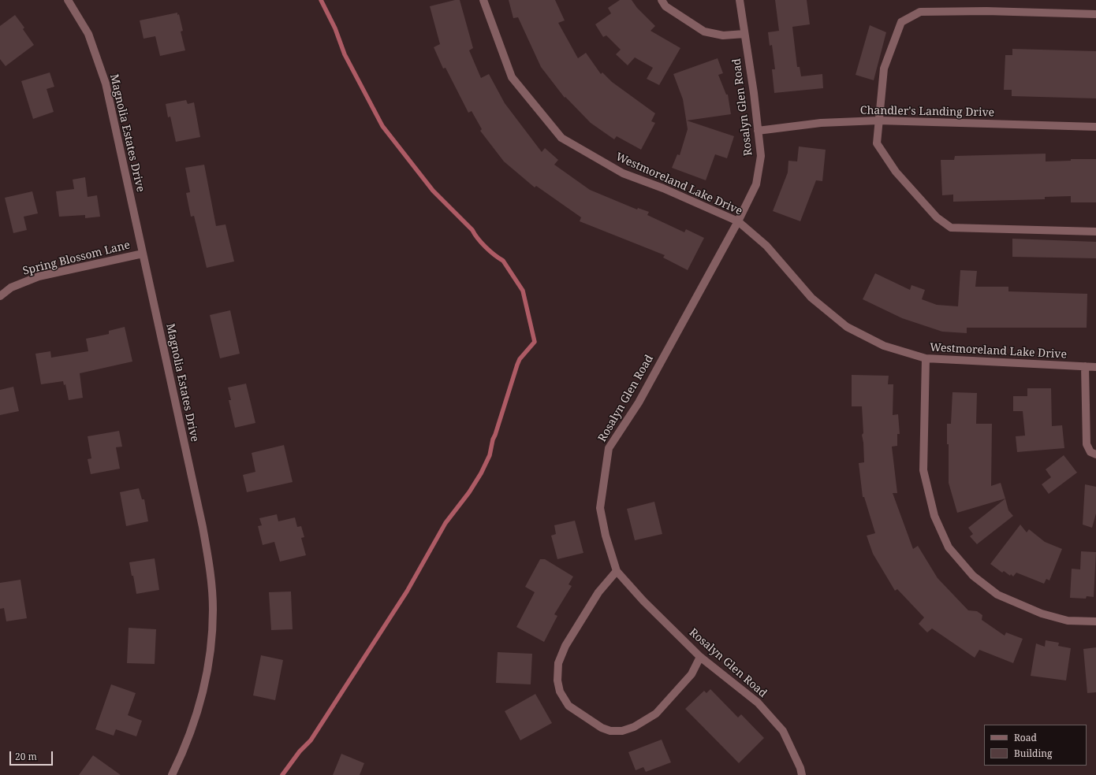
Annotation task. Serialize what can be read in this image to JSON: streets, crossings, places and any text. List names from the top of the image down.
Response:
{
  "streets": {
    "street": [
      "Rosalyn Glen Road",
      "Chandler's Landing Drive",
      "Magnolia Estates Drive",
      "Westmoreland Lake Drive",
      "Spring Blossom Lane"
    ]
  },
  "crossings": [
    ["Rosalyn Glen Road", "Chandler's Landing Drive"],
    ["Rosalyn Glen Road", "Westmoreland Lake Drive"],
    ["Magnolia Estates Drive", "Spring Blossom Lane"]
  ],
  "legend": ["Road", "Building"],
  "scale_bar": "20 m"
}
